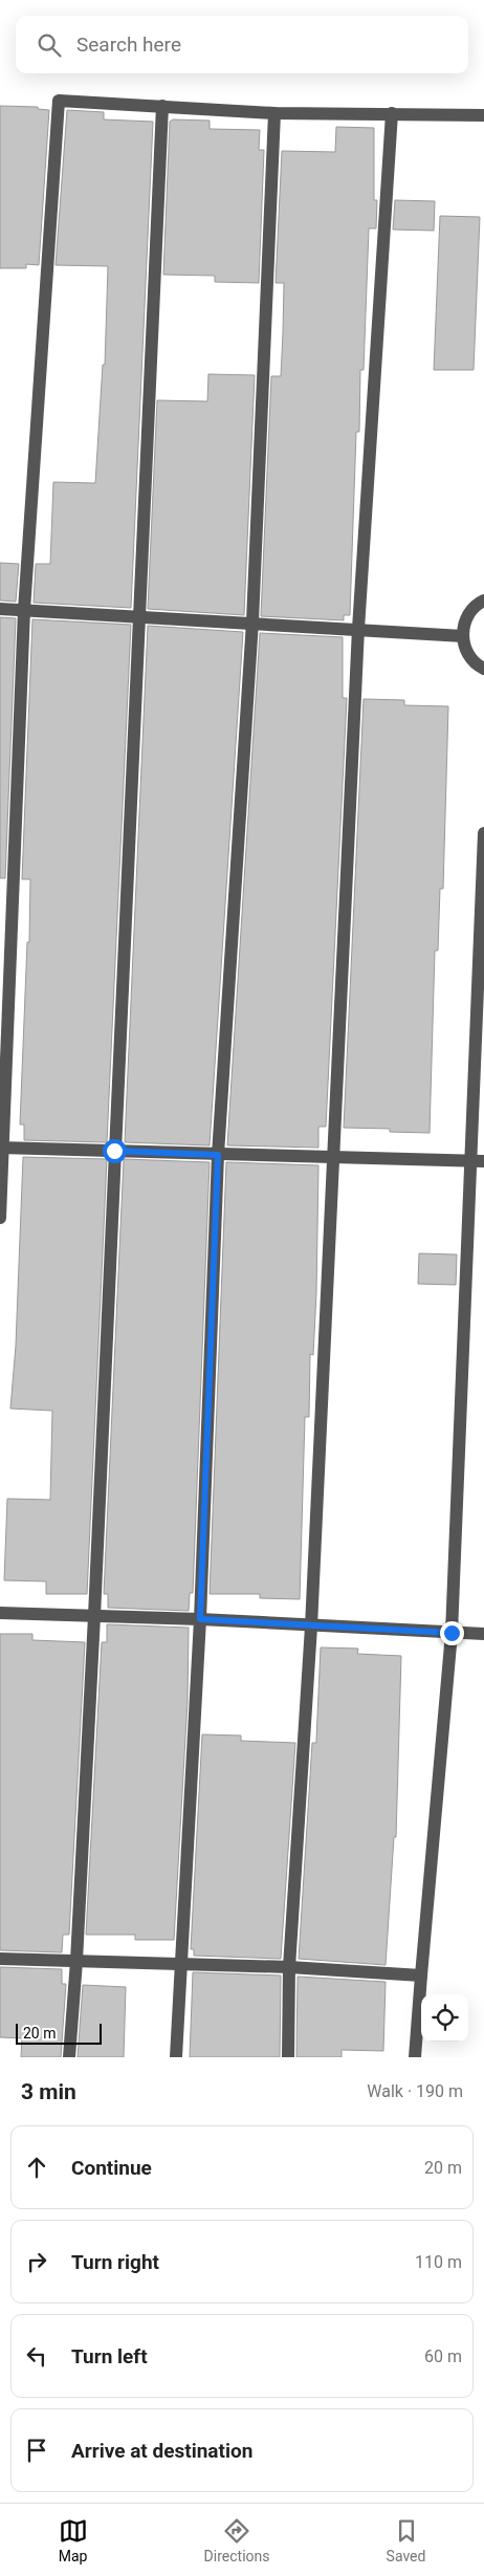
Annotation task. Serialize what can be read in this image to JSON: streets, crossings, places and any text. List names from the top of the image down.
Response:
{
  "scale_bar": "20 m",
  "page": {
    "search": "Search here",
    "scale": "20 m",
    "heading": ["3 min", "Walk · 190 m"],
    "list": [
      ["Continue", "20 m"],
      ["Turn right", "110 m"],
      ["Turn left", "60 m"],
      "Arrive at destination"
    ],
    "nav": ["Map", "Directions", "Saved"]
  }
}
